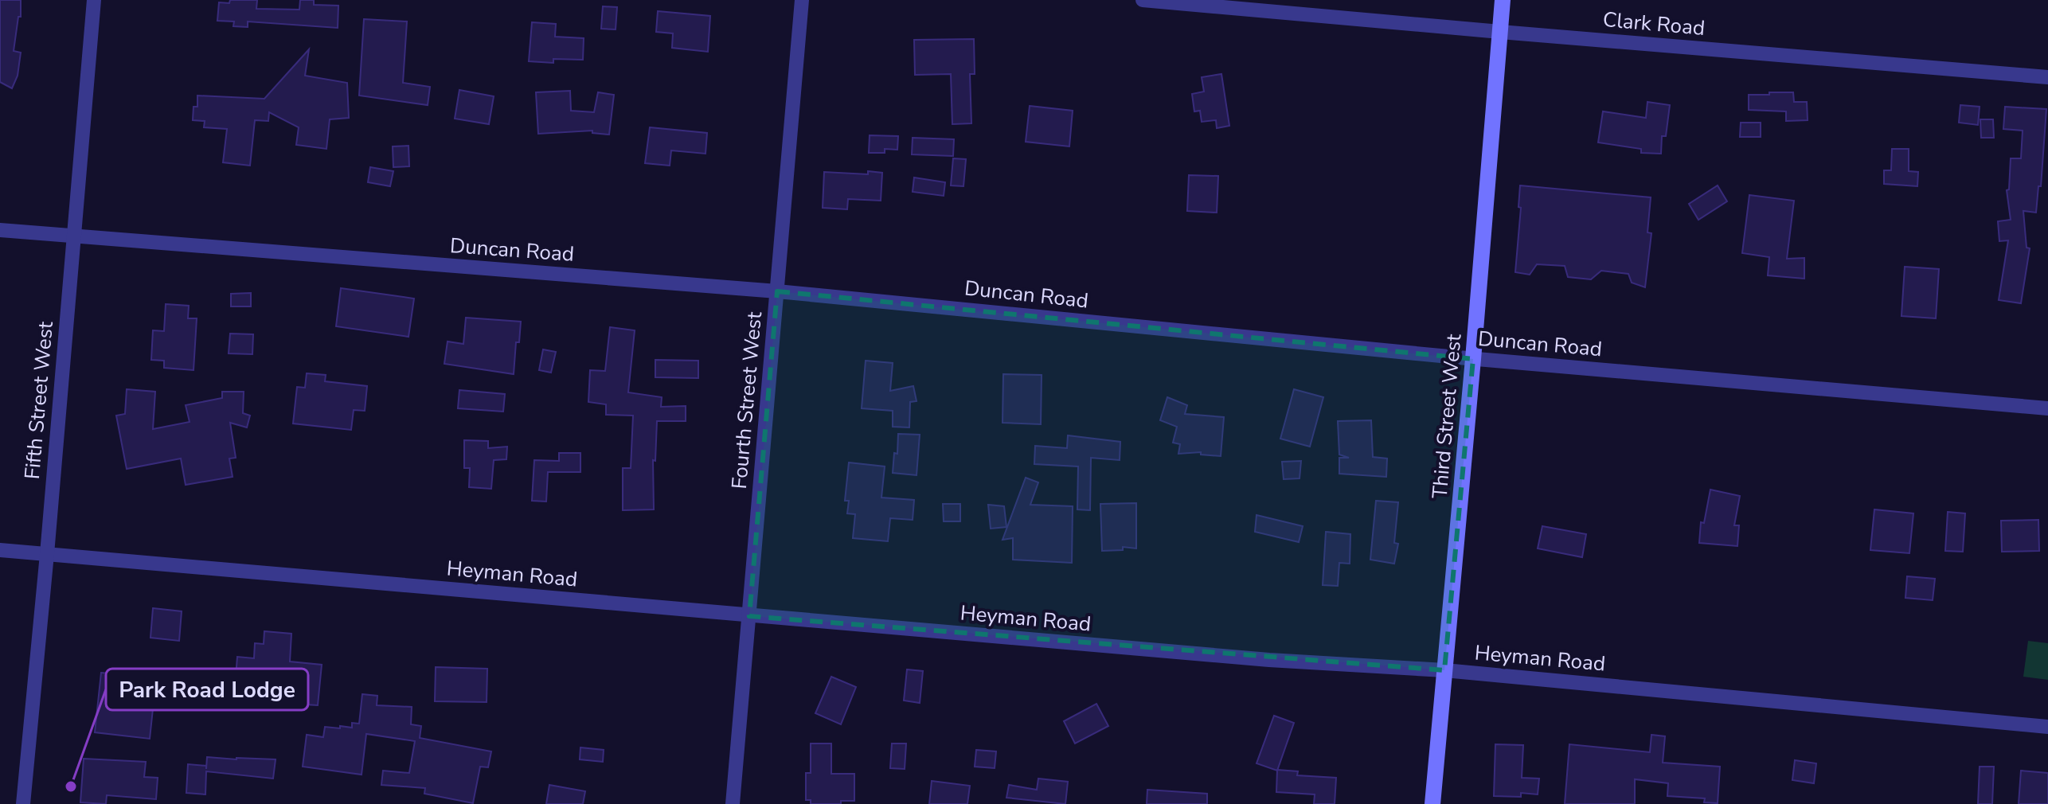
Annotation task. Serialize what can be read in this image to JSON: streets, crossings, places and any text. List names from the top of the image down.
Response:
{
  "streets": {
    "main road": ["Third Street West"],
    "street": [
      "Clark Road",
      "Duncan Road",
      "Fifth Street West",
      "Fourth Street West",
      "Heyman Road"
    ]
  },
  "crossings": [
    ["Clark Road", "Third Street West"],
    ["Duncan Road", "Fifth Street West"],
    ["Duncan Road", "Fourth Street West"],
    ["Duncan Road", "Third Street West"],
    ["Fifth Street West", "Heyman Road"],
    ["Fourth Street West", "Heyman Road"],
    ["Third Street West", "Heyman Road"]
  ],
  "places": ["Park Road Lodge"]
}
